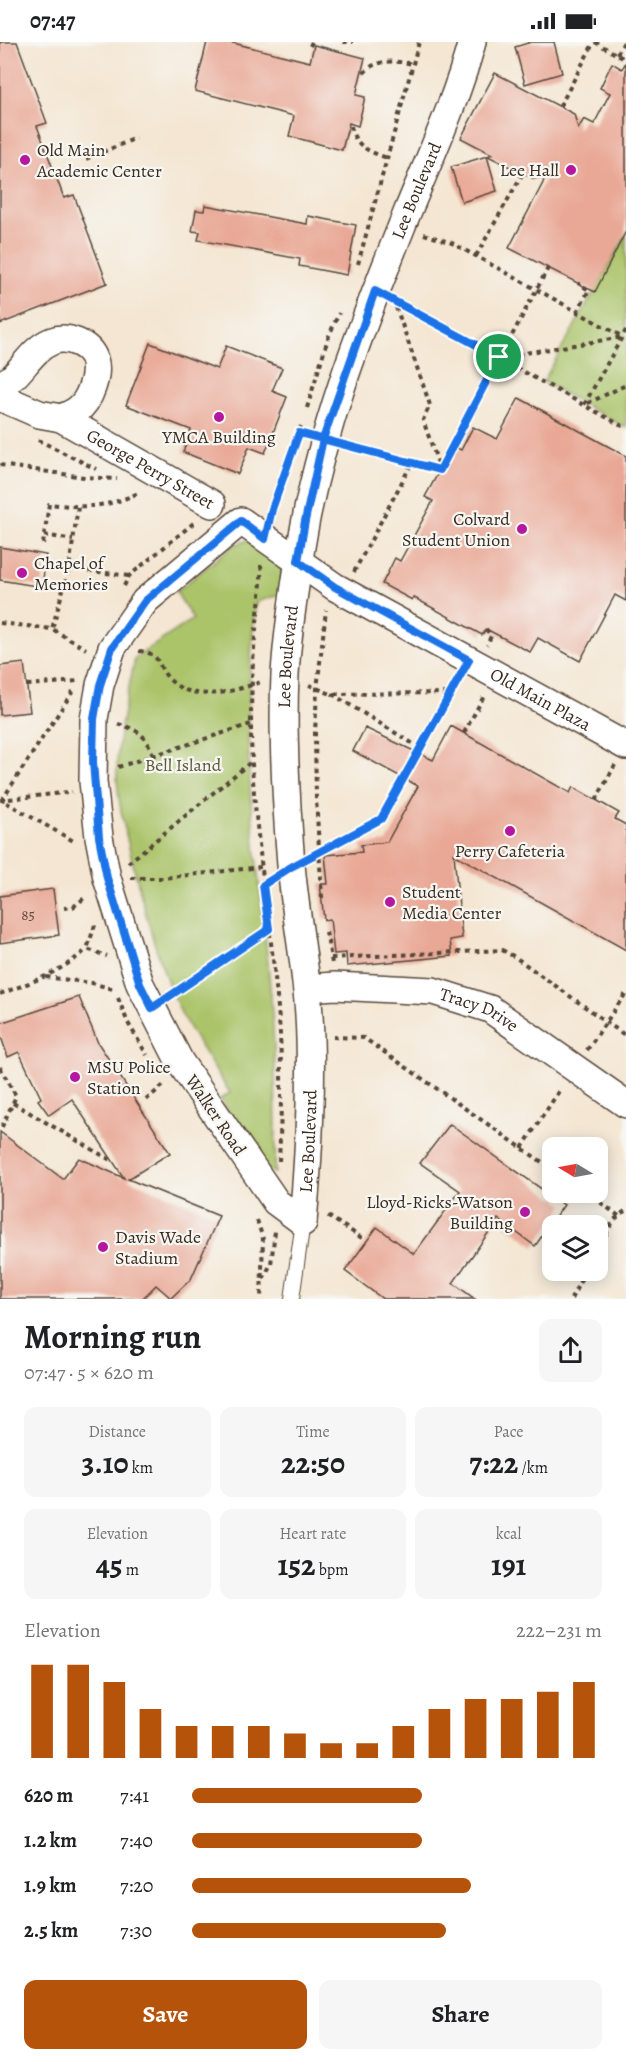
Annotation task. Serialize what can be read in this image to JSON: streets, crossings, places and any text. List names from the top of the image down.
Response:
{
  "streets": {
    "street": [
      "Lee Boulevard",
      "George Perry Street",
      "Old Main Plaza",
      "Tracy Drive",
      "Walker Road"
    ]
  },
  "crossings": [
    ["Lee Boulevard", "George Perry Street"],
    ["Lee Boulevard", "Old Main Plaza"],
    ["Lee Boulevard", "Tracy Drive"],
    ["Lee Boulevard", "Walker Road"],
    ["George Perry Street", "Old Main Plaza"],
    ["George Perry Street", "Walker Road"]
  ],
  "parks": ["Bell Island"],
  "places": [
    "Old Main Academic Center",
    "Lee Hall",
    "YMCA Building",
    "Colvard Student Union",
    "Chapel of Memories",
    "Perry Cafeteria",
    "Student Media Center",
    "MSU Police Station",
    "Lloyd-Ricks-Watson Building",
    "Davis Wade Stadium"
  ],
  "house_numbers": ["85"],
  "north": "left",
  "page": {
    "status": "07:47",
    "heading": ["Morning run", "07:47 · 5 × 620 m"],
    "stats": [
      ["Distance", "3.10 km"],
      ["Time", "22:50"],
      ["Pace", "7:22 /km"],
      ["Elevation", "45 m"],
      ["Heart rate", "152 bpm"],
      ["kcal", "191"]
    ],
    "chart": ["Elevation", "222–231 m"],
    "list": [
      {
        "name": "620 m",
        "note": "7:41"
      },
      {
        "name": "1.2 km",
        "note": "7:40"
      },
      {
        "name": "1.9 km",
        "note": "7:20"
      },
      {
        "name": "2.5 km",
        "note": "7:30"
      }
    ],
    "buttons": ["Save", "Share"]
  }
}
